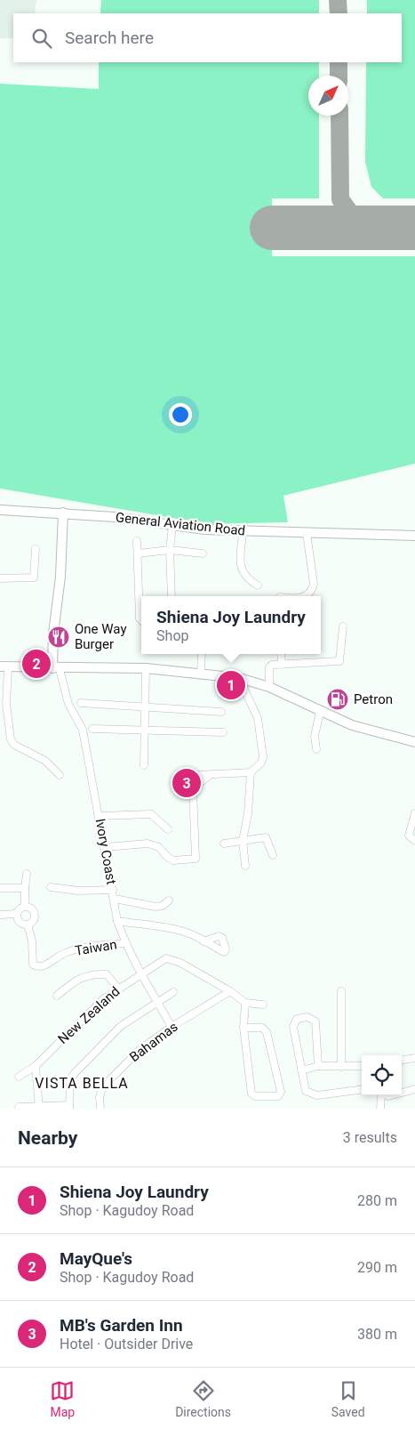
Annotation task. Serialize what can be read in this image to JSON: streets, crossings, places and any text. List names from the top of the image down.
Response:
{
  "streets": {
    "street": [
      "General Aviation Road",
      "Ivory Coast",
      "Taiwan",
      "New Zealand",
      "Bahamas"
    ]
  },
  "crossings": [
    ["Ivory Coast", "Taiwan"],
    ["Ivory Coast", "New Zealand"],
    ["Ivory Coast", "Bahamas"],
    ["New Zealand", "Bahamas"]
  ],
  "districts": ["VISTA BELLA"],
  "places": {
    "restaurant": ["One Way Burger"],
    "fuel station": ["Petron"]
  },
  "north": "top right",
  "page": {
    "search": "Search here",
    "popup": ["Shiena Joy Laundry", "Shop"],
    "pins": ["2", "1", "3"],
    "heading": ["Nearby", "3 results"],
    "list": [
      {
        "mark": "1",
        "name": "Shiena Joy Laundry",
        "note": "Shop · Kagudoy Road",
        "value": "280 m"
      },
      {
        "mark": "2",
        "name": "MayQue's",
        "note": "Shop · Kagudoy Road",
        "value": "290 m"
      },
      {
        "mark": "3",
        "name": "MB's Garden Inn",
        "note": "Hotel · Outsider Drive",
        "value": "380 m"
      }
    ],
    "nav": ["Map", "Directions", "Saved"]
  }
}
